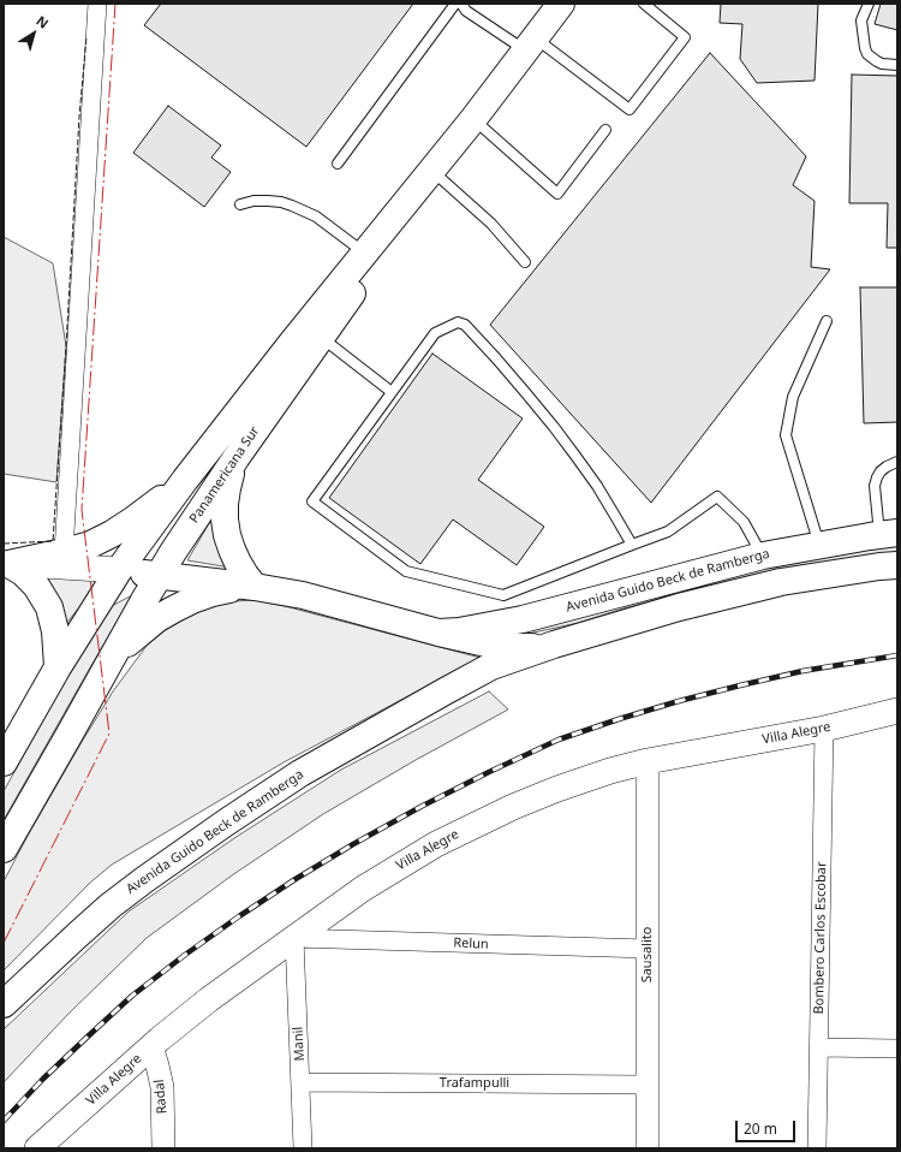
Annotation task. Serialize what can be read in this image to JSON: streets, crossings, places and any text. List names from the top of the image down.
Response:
{
  "streets": {
    "main road": ["Panamericana Sur", "Avenida Guido Beck de Ramberga", "Villa Alegre"],
    "street": [
      "Bombero Carlos Escobar",
      "Relun",
      "Sausalito",
      "Manil",
      "Trafampulli",
      "Radal"
    ]
  },
  "crossings": [
    ["Panamericana Sur", "Avenida Guido Beck de Ramberga"],
    ["Villa Alegre", "Bombero Carlos Escobar"],
    ["Villa Alegre", "Relun"],
    ["Villa Alegre", "Sausalito"],
    ["Villa Alegre", "Manil"],
    ["Villa Alegre", "Radal"],
    ["Relun", "Sausalito"],
    ["Relun", "Manil"],
    ["Sausalito", "Trafampulli"],
    ["Manil", "Trafampulli"]
  ],
  "scale_bar": "20 m",
  "north": "top right"
}
